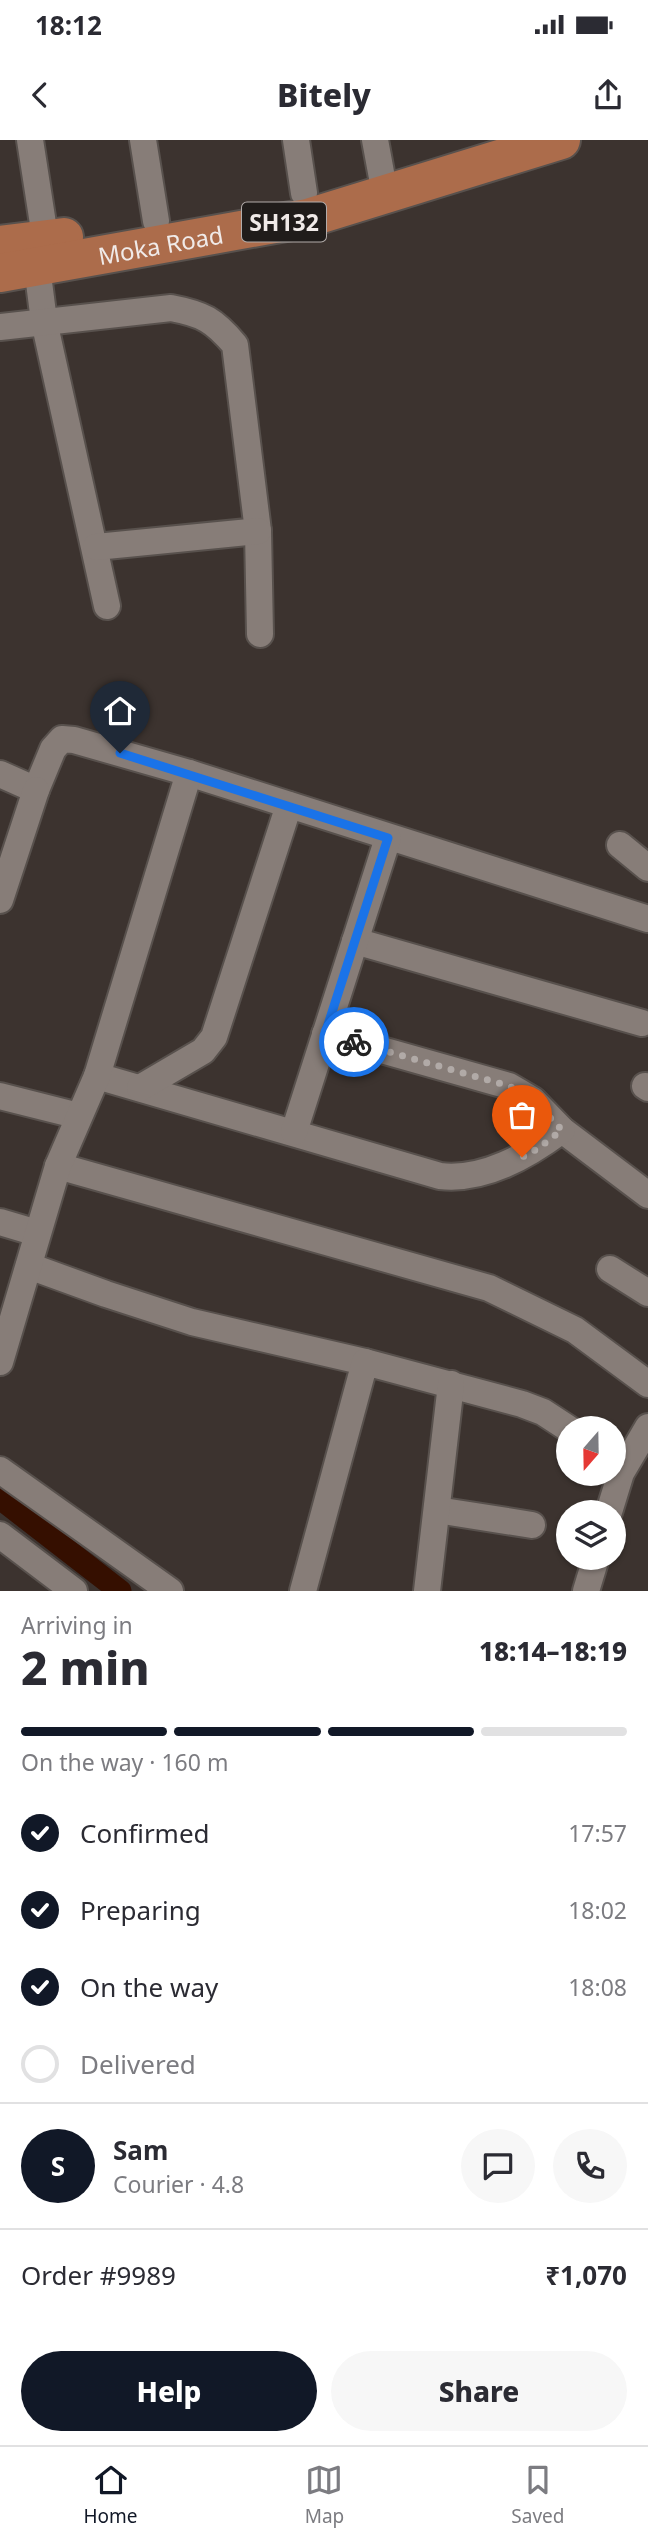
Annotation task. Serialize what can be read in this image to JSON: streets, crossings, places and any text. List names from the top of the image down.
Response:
{
  "streets": {
    "main road": ["SH132", "Moka Road"]
  },
  "north": "bottom",
  "page": {
    "status": "18:12",
    "header": "Bitely",
    "heading": ["2 min", "Arriving in", "18:14–18:19"],
    "panel": [
      "Sam",
      "Courier · 4.8",
      "Order #9989",
      "₹1,070"
    ],
    "bar": "On the way · 160 m",
    "list": [
      ["Confirmed", "17:57"],
      ["Preparing", "18:02"],
      ["On the way", "18:08"],
      "Delivered"
    ],
    "round": "S",
    "buttons": ["Help", "Share"],
    "tabs": ["Home", "Map", "Saved"]
  }
}
